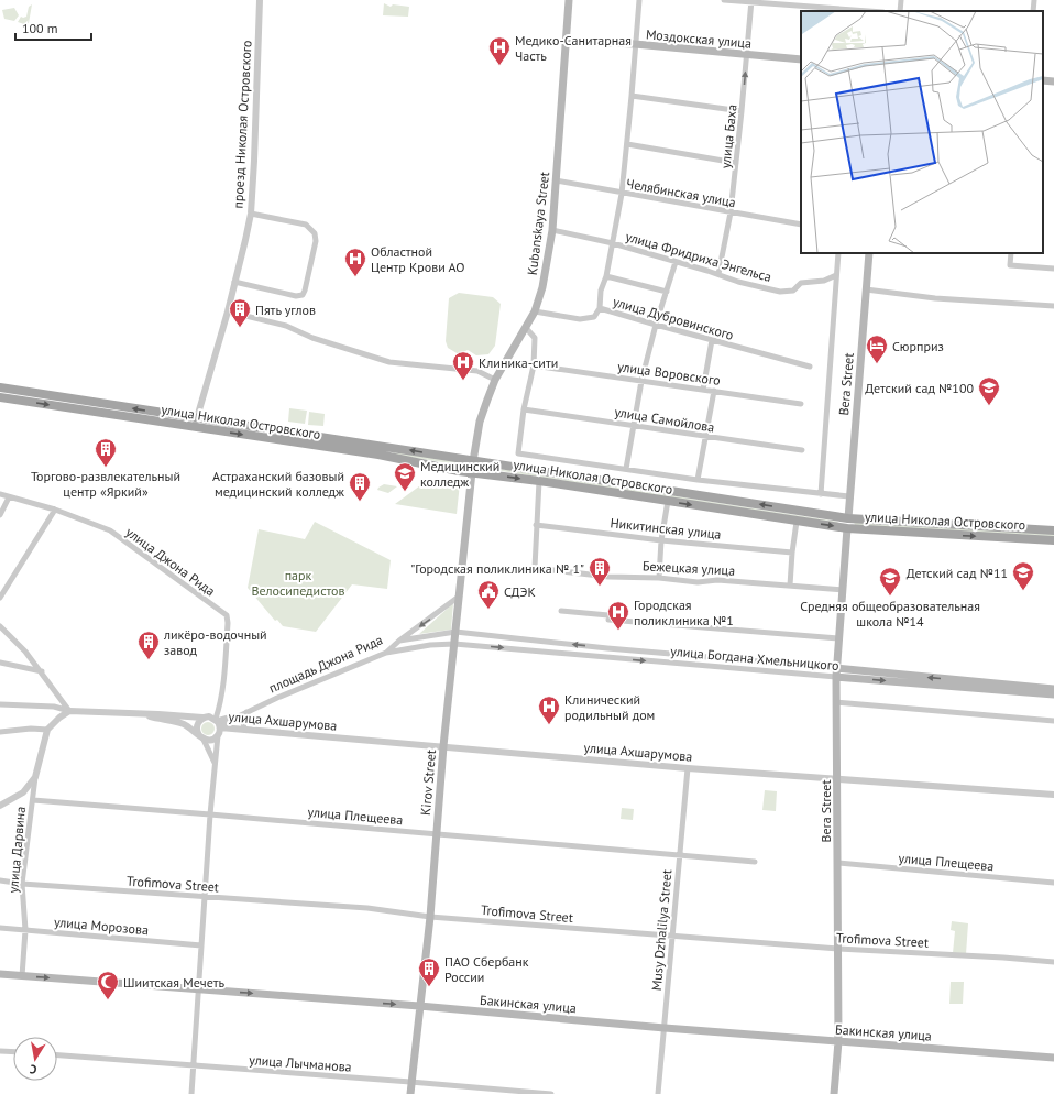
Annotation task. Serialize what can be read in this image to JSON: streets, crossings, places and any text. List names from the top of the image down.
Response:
{
  "streets": {
    "main road": [
      "Моздокская улица",
      "Kubanskaya Street",
      "Bera Street",
      "улица Николая Островского",
      "улица Богдана Хмельницкого",
      "Kirov Street",
      "Бакинская улица"
    ],
    "street": [
      "проезд Николая Островского",
      "улица Баха",
      "Челябинская улица",
      "улица Фридриха Энгельса",
      "улица Дубровинского",
      "улица Воровского",
      "улица Самойлова",
      "Никитинская улица",
      "улица Джона Рида",
      "Бежецкая улица",
      "площадь Джона Рида",
      "улица Ахшарумова",
      "улица Плещеева",
      "улица Дарвина",
      "Trofimova Street",
      "улица Морозова",
      "Musy Dzhalilya Street",
      "улица Лычманова"
    ]
  },
  "crossings": [
    ["Моздокская улица", "улица Баха"],
    ["Моздокская улица", "Kubanskaya Street"],
    ["проезд Николая Островского", "улица Николая Островского"],
    ["улица Баха", "Челябинская улица"],
    ["улица Баха", "улица Фридриха Энгельса"],
    ["Челябинская улица", "Kubanskaya Street"],
    ["Kubanskaya Street", "улица Фридриха Энгельса"],
    ["Kubanskaya Street", "улица Дубровинского"],
    ["Kubanskaya Street", "улица Николая Островского"],
    ["Kubanskaya Street", "Kirov Street"],
    ["Bera Street", "улица Николая Островского"],
    ["Bera Street", "Бежецкая улица"],
    ["Bera Street", "улица Богдана Хмельницкого"],
    ["Bera Street", "улица Ахшарумова"],
    ["Bera Street", "улица Плещеева"],
    ["Bera Street", "Trofimova Street"],
    ["Bera Street", "Бакинская улица"],
    ["улица Николая Островского", "Kirov Street"],
    ["Никитинская улица", "Бежецкая улица"],
    ["улица Джона Рида", "площадь Джона Рида"],
    ["улица Джона Рида", "улица Ахшарумова"],
    ["улица Богдана Хмельницкого", "площадь Джона Рида"],
    ["улица Богдана Хмельницкого", "Kirov Street"],
    ["площадь Джона Рида", "улица Ахшарумова"],
    ["площадь Джона Рида", "Kirov Street"],
    ["улица Ахшарумова", "Kirov Street"],
    ["улица Ахшарумова", "Musy Dzhalilya Street"],
    ["Kirov Street", "улица Плещеева"],
    ["Kirov Street", "Trofimova Street"],
    ["Kirov Street", "Бакинская улица"],
    ["Kirov Street", "улица Лычманова"],
    ["улица Плещеева", "улица Дарвина"],
    ["улица Плещеева", "Musy Dzhalilya Street"],
    ["улица Дарвина", "Trofimova Street"],
    ["улица Дарвина", "улица Морозова"],
    ["улица Дарвина", "Бакинская улица"],
    ["Trofimova Street", "Musy Dzhalilya Street"],
    ["Musy Dzhalilya Street", "Бакинская улица"]
  ],
  "one_way": ["Бакинская улица"],
  "parks": ["парк Велосипедистов"],
  "places": {
    "hospital": [
      "Медико-Санитарная Часть",
      "Областной Центр Крови АО",
      "Клиника-сити",
      "Городская поликлиника №1",
      "Клинический родильный дом"
    ],
    "building": [
      "Пять углов",
      "Торгово-развлекательный центр «Яркий»",
      "Астраханский базовый медицинский колледж",
      "\"Городская поликлиника № 1\"",
      "ликёро-водочный завод",
      "ПАО Сбербанк России"
    ],
    "hotel": ["Сюрприз"],
    "school or university": [
      "Детский сад №100",
      "Медицинский колледж",
      "Детский сад №11",
      "Средняя общеобразовательная школа №14"
    ],
    "public building": ["СДЭК"],
    "mosque": ["Шиитская Мечеть"]
  },
  "scale_bar": "100 m",
  "north": "bottom"
}
